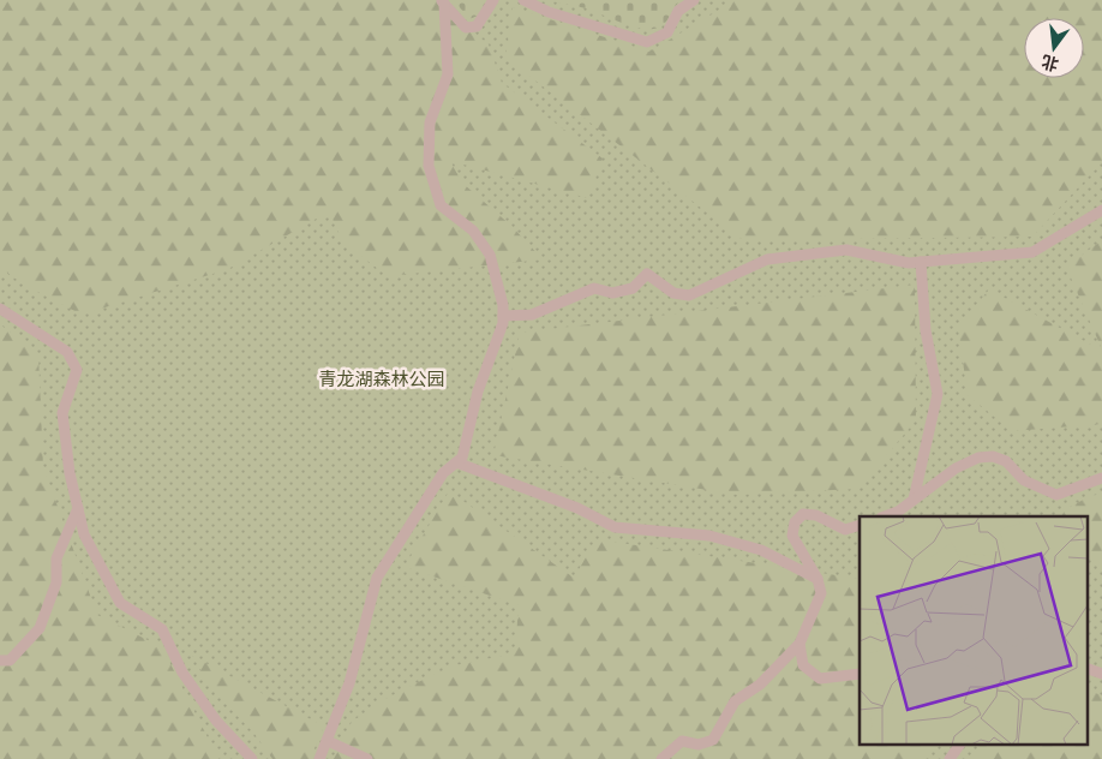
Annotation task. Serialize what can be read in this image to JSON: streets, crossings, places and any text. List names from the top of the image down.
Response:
{
  "parks": ["青龙湖森林公园"],
  "north": "bottom"
}
